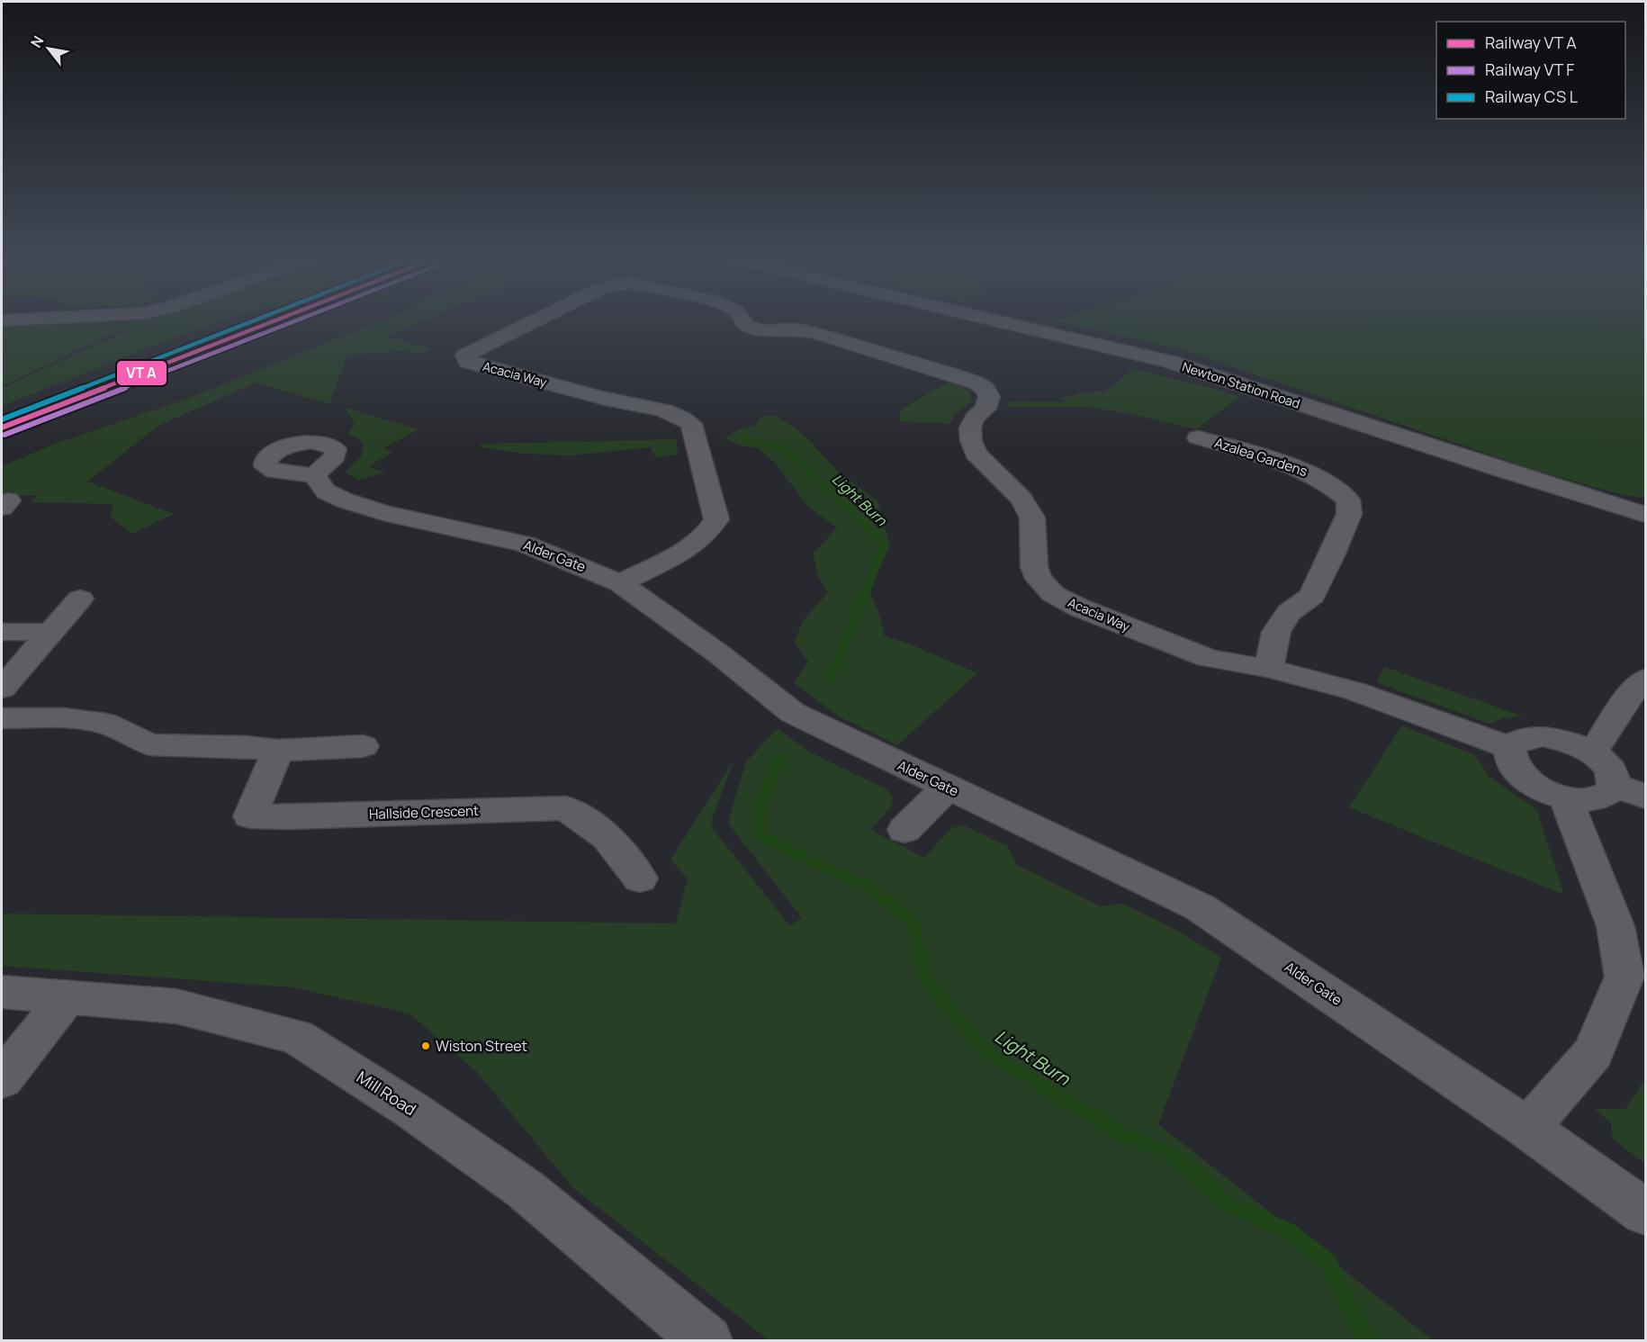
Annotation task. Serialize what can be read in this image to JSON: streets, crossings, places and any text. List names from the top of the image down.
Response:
{
  "streets": {
    "street": [
      "Acacia Way",
      "Newton Station Road",
      "Azalea Gardens",
      "Alder Gate",
      "Hallside Crescent",
      "Mill Road"
    ]
  },
  "crossings": [
    ["Acacia Way", "Azalea Gardens"],
    ["Acacia Way", "Alder Gate"]
  ],
  "water": ["Light Burn"],
  "places": ["Wiston Street"],
  "legend": ["Railway VT A", "Railway VT F", "Railway CS L"],
  "north": "top left"
}
